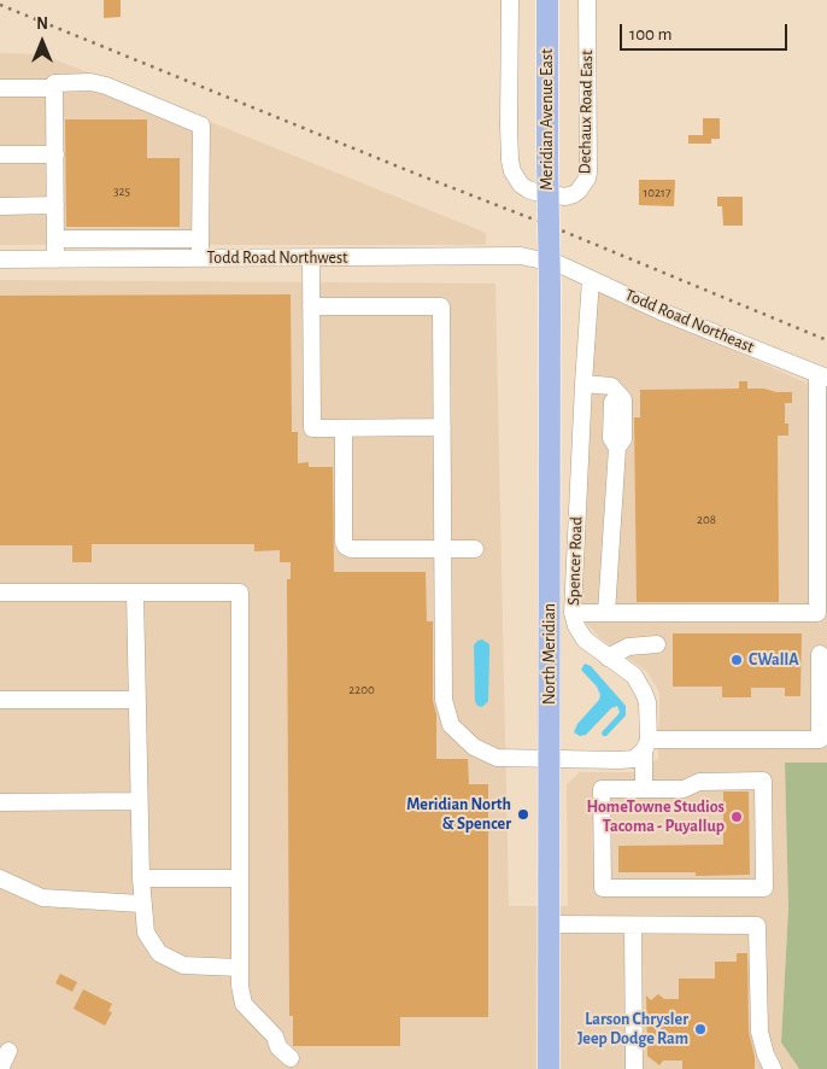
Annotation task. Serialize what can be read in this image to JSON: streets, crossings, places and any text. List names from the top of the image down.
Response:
{
  "streets": {
    "main road": ["Meridian Avenue East", "North Meridian"],
    "street": [
      "Dechaux Road East",
      "Todd Road Northwest",
      "Todd Road Northeast",
      "Spencer Road"
    ]
  },
  "crossings": [
    ["Meridian Avenue East", "North Meridian"],
    ["Todd Road Northwest", "Todd Road Northeast"],
    ["Todd Road Northeast", "Spencer Road"]
  ],
  "places": [
    "CWallA",
    "Meridian North & Spencer",
    "HomeTowne Studios Tacoma - Puyallup",
    "Larson Chrysler Jeep Dodge Ram"
  ],
  "house_numbers": [
    "325",
    "10217",
    "208",
    "2200"
  ],
  "scale_bar": "100 m",
  "north": "top"
}
